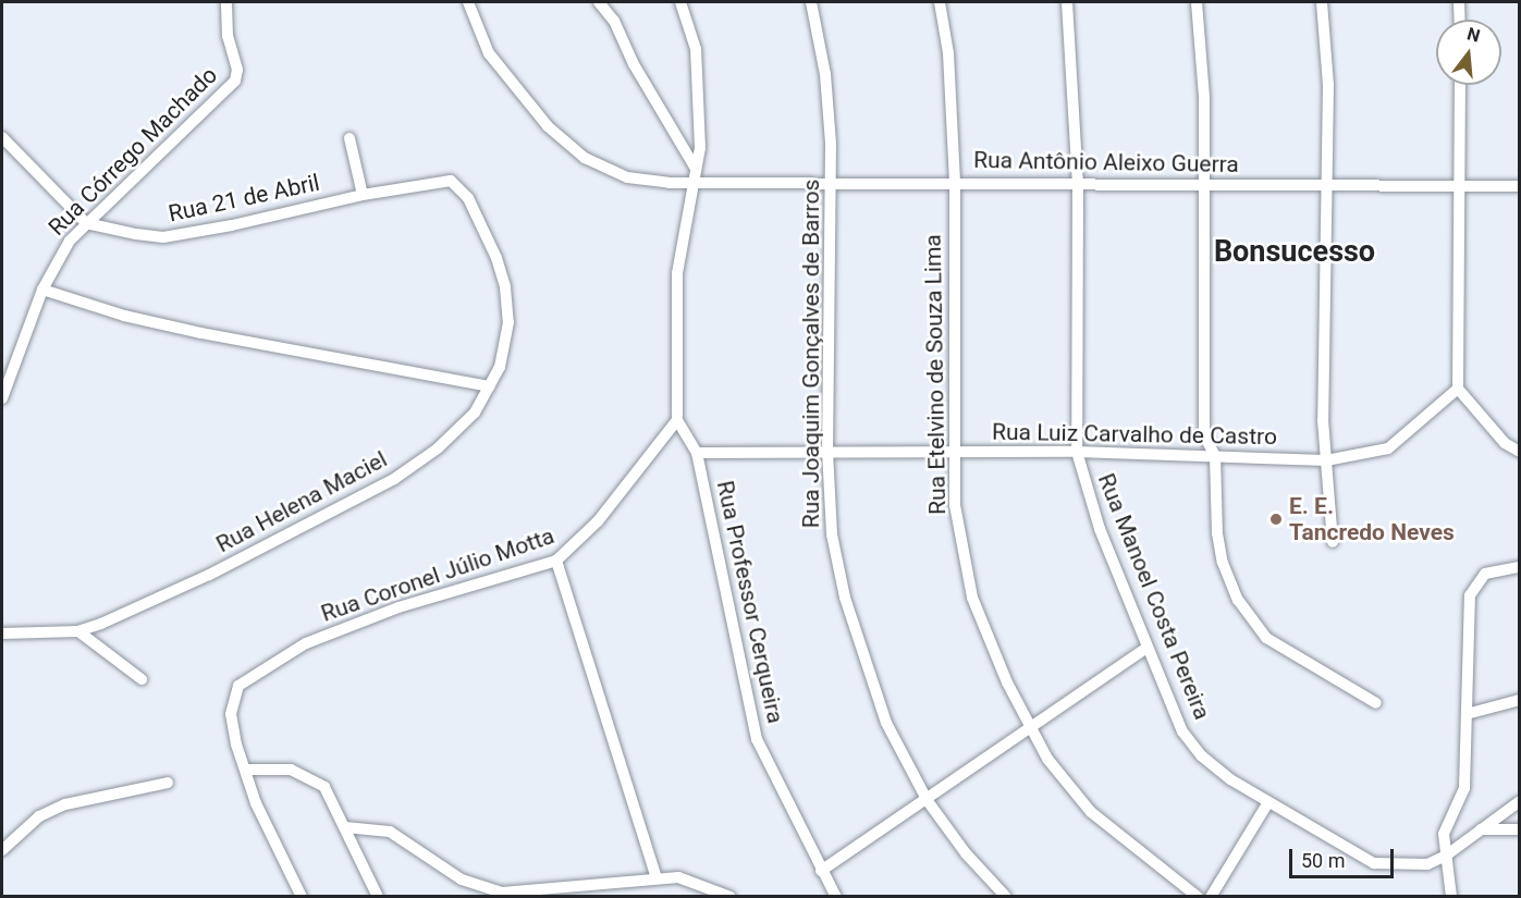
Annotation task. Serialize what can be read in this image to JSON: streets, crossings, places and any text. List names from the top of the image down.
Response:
{
  "streets": {
    "street": [
      "Rua Córrego Machado",
      "Rua Antônio Aleixo Guerra",
      "Rua 21 de Abril",
      "Rua Joaquim Gonçalves de Barros",
      "Rua Etelvino de Souza Lima",
      "Rua Luiz Carvalho de Castro",
      "Rua Helena Maciel",
      "Rua Coronel Júlio Motta",
      "Rua Manoel Costa Pereira",
      "Rua Professor Cerqueira"
    ]
  },
  "crossings": [
    ["Rua Córrego Machado", "Rua 21 de Abril"],
    ["Rua Antônio Aleixo Guerra", "Rua Joaquim Gonçalves de Barros"],
    ["Rua Antônio Aleixo Guerra", "Rua Etelvino de Souza Lima"],
    ["Rua Antônio Aleixo Guerra", "Rua Manoel Costa Pereira"],
    ["Rua 21 de Abril", "Rua Helena Maciel"],
    ["Rua Joaquim Gonçalves de Barros", "Rua Luiz Carvalho de Castro"],
    ["Rua Etelvino de Souza Lima", "Rua Luiz Carvalho de Castro"],
    ["Rua Luiz Carvalho de Castro", "Rua Manoel Costa Pereira"],
    ["Rua Luiz Carvalho de Castro", "Rua Professor Cerqueira"],
    ["Rua Coronel Júlio Motta", "Rua Professor Cerqueira"]
  ],
  "districts": ["Bonsucesso"],
  "places": ["E. E. Tancredo Neves"],
  "scale_bar": "50 m",
  "north": "top"
}
